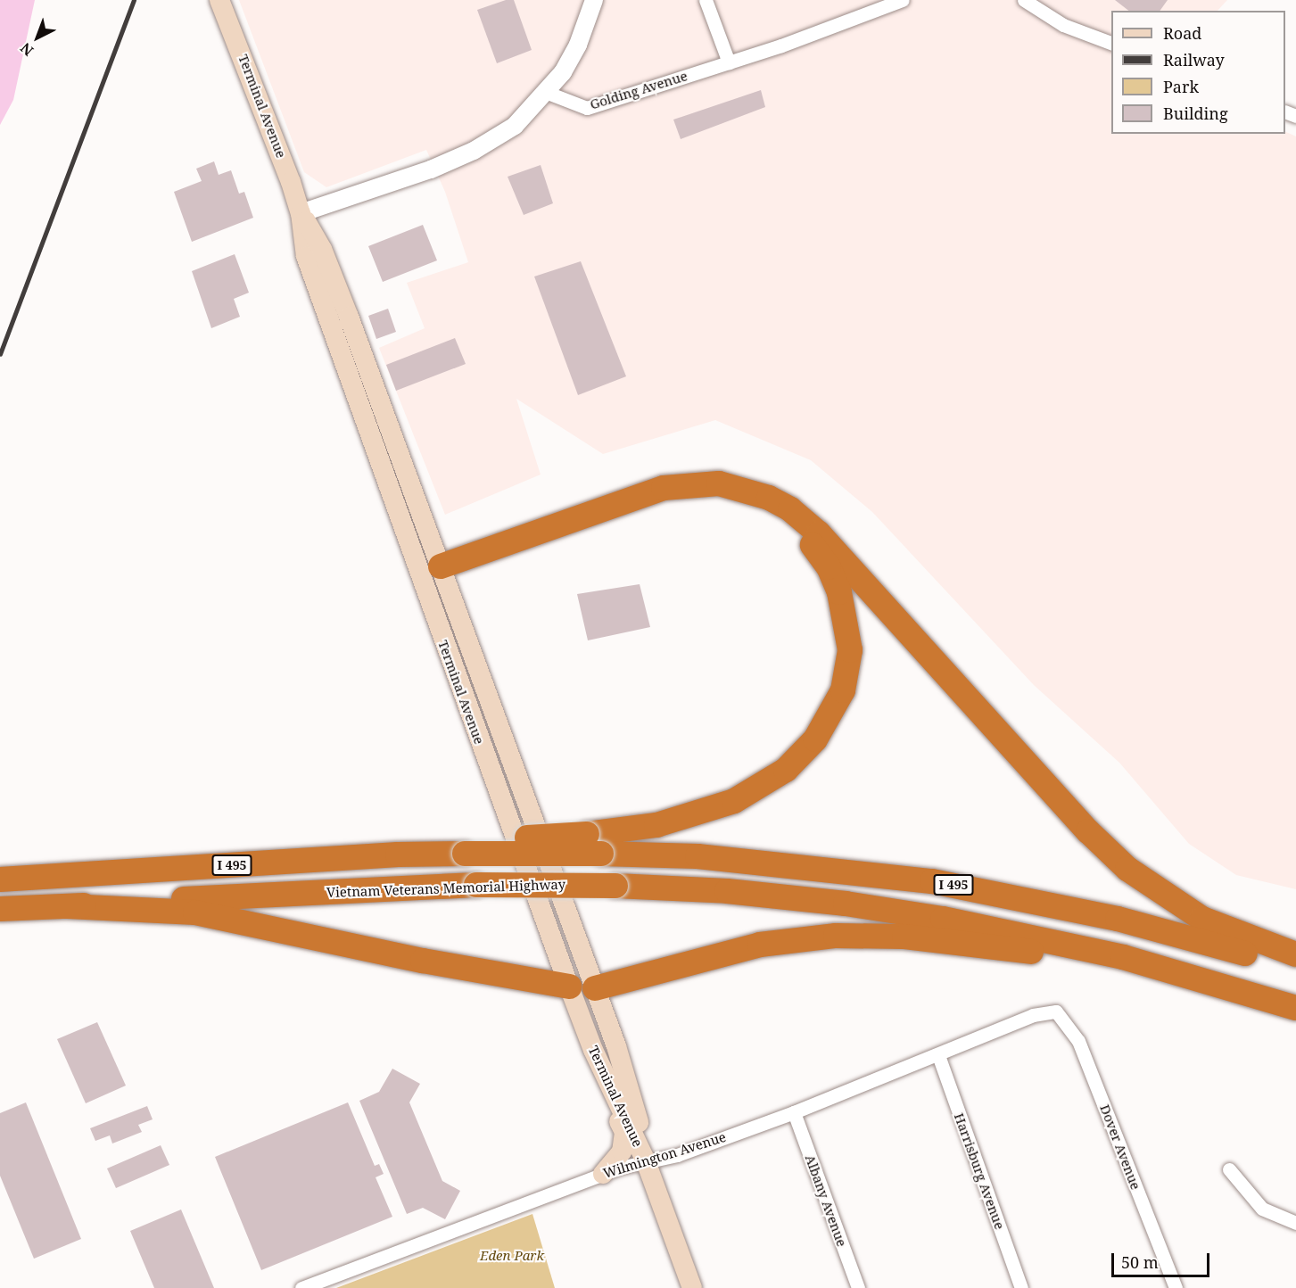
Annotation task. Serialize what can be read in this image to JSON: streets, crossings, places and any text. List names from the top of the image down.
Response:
{
  "streets": {
    "highway": ["I 495", "Vietnam Veterans Memorial Highway"],
    "main road": ["Terminal Avenue"],
    "street": [
      "Golding Avenue",
      "Dover Avenue",
      "Wilmington Avenue",
      "Harrisburg Avenue",
      "Albany Avenue"
    ]
  },
  "crossings": [
    ["Terminal Avenue", "Wilmington Avenue"],
    ["Dover Avenue", "Wilmington Avenue"],
    ["Wilmington Avenue", "Harrisburg Avenue"],
    ["Wilmington Avenue", "Albany Avenue"]
  ],
  "parks": ["Eden Park"],
  "legend": [
    "Road",
    "Railway",
    "Park",
    "Building"
  ],
  "scale_bar": "50 m",
  "north": "bottom left"
}
